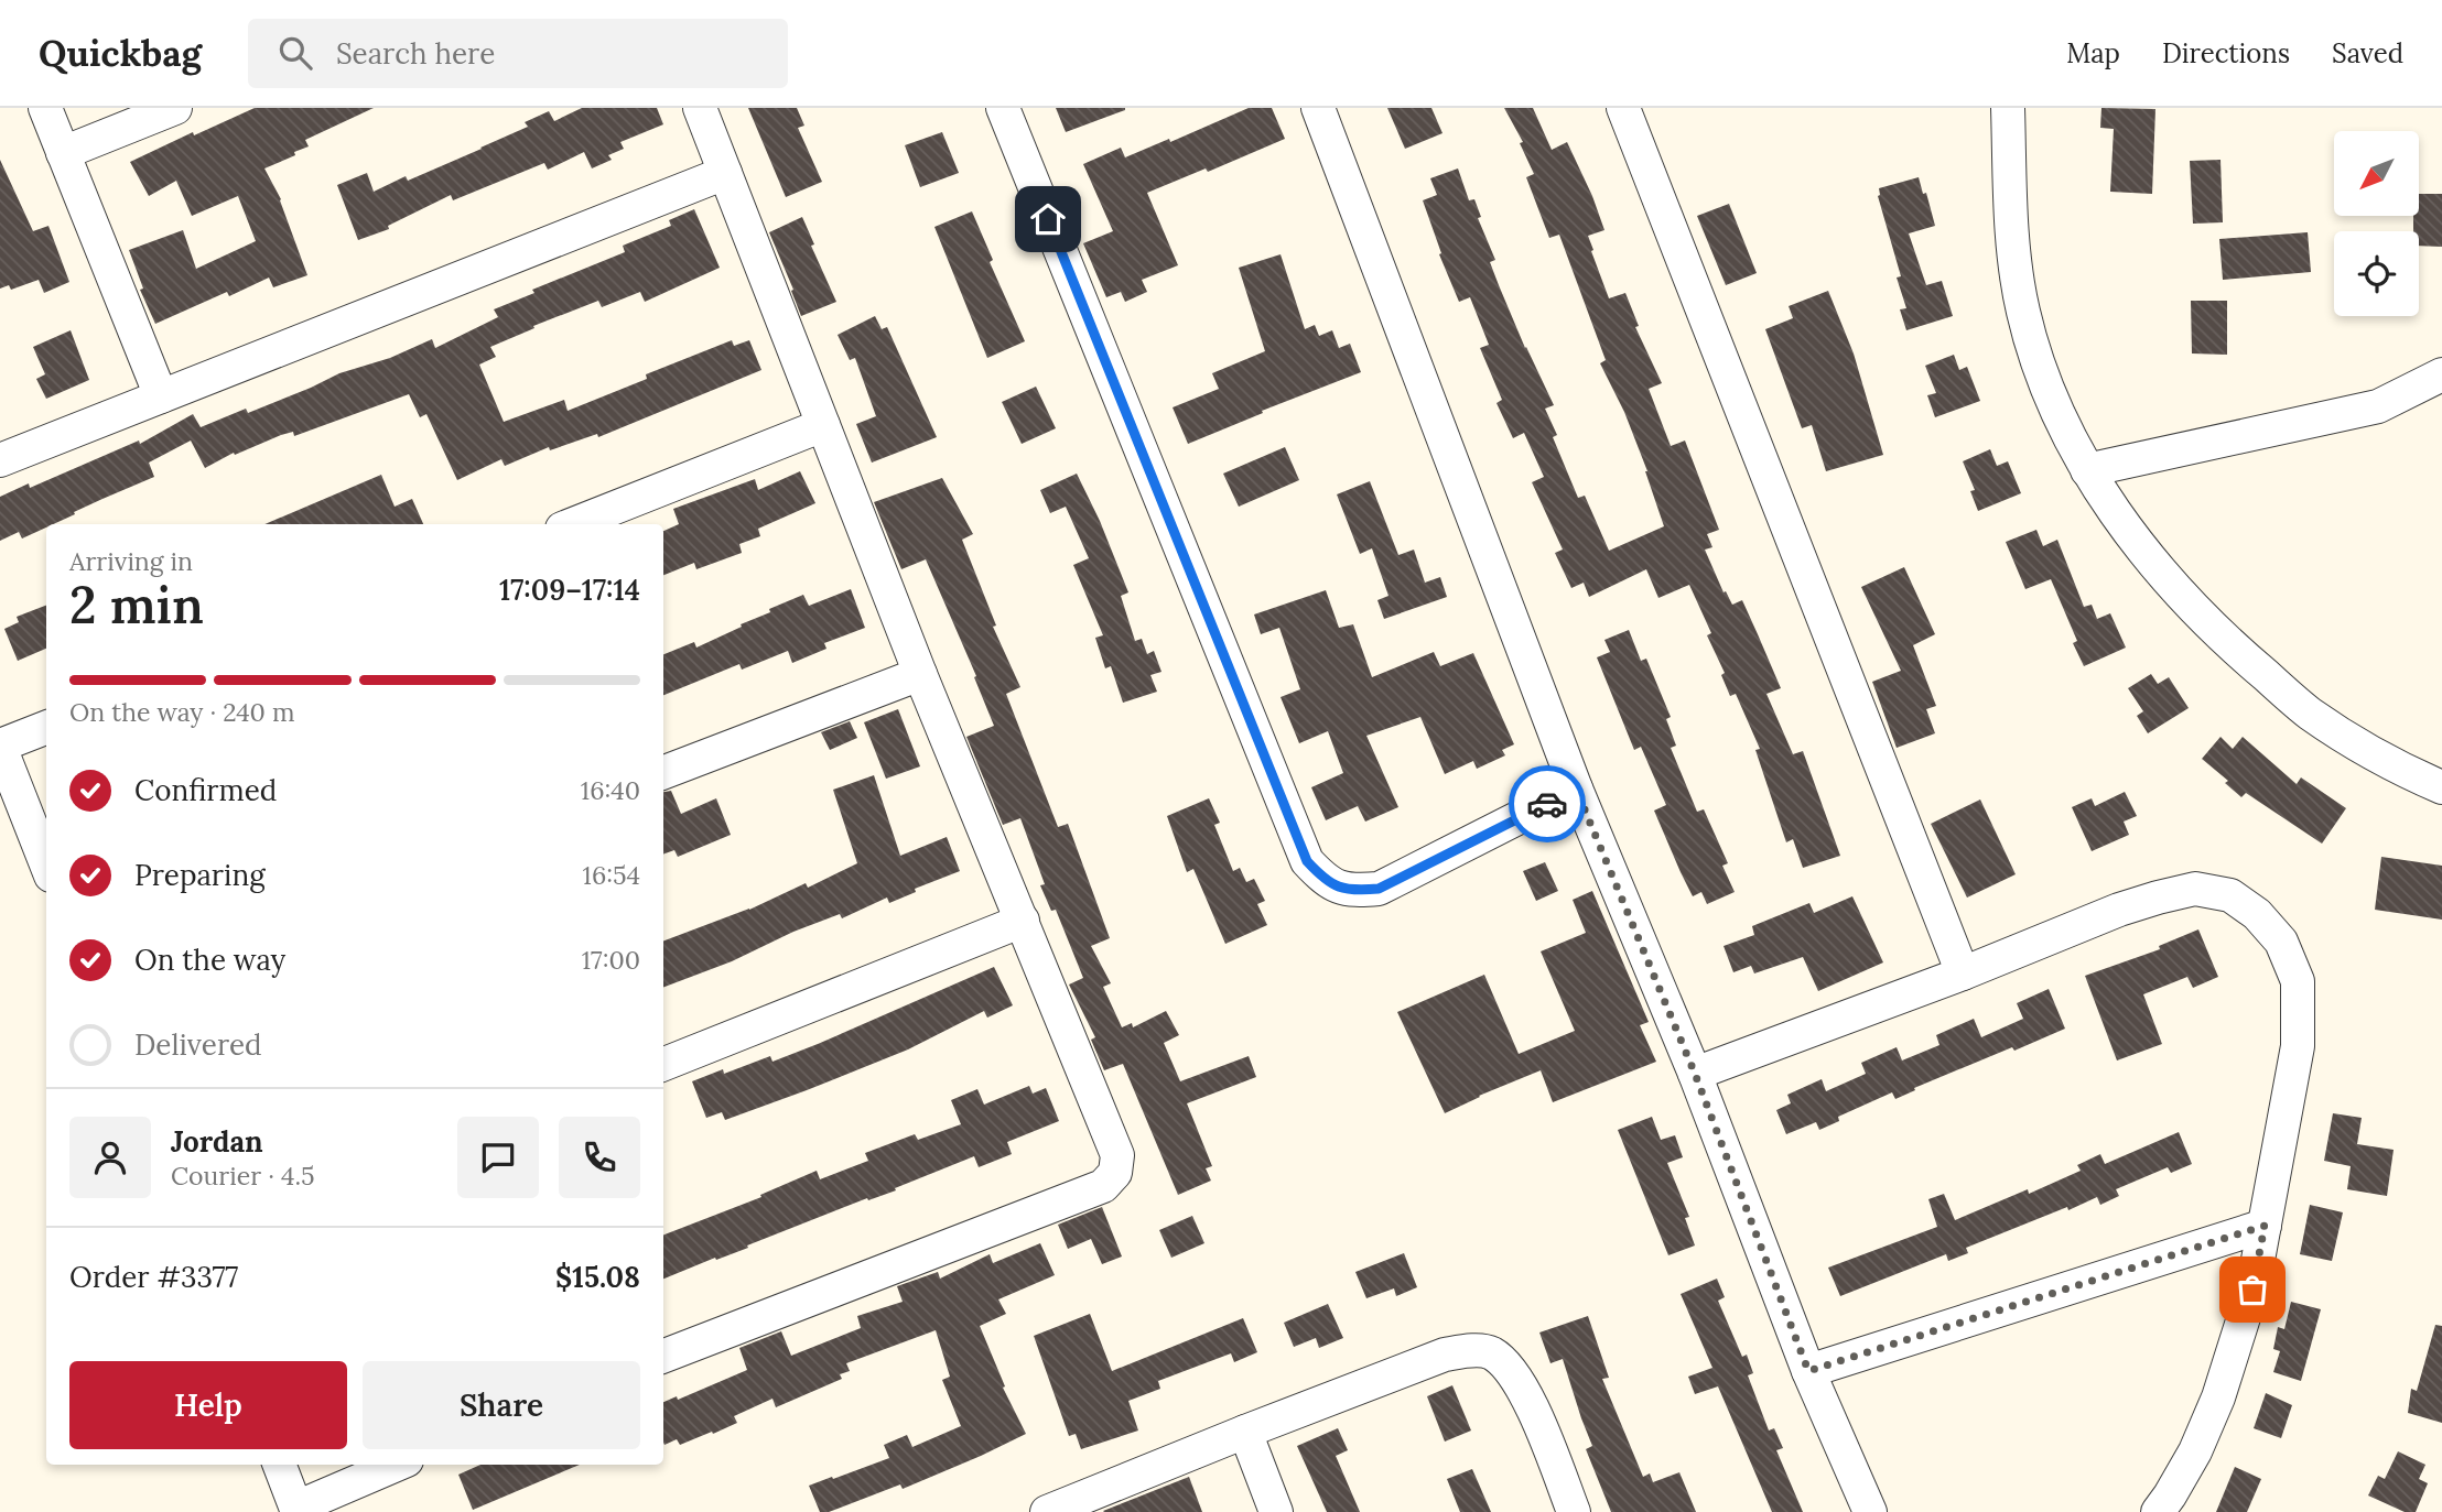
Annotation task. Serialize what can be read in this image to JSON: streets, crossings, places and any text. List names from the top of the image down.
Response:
{
  "north": "bottom left",
  "page": {
    "header": "Quickbag",
    "search": "Search here",
    "nav": ["Map", "Directions", "Saved"],
    "heading": ["2 min", "Arriving in", "17:09–17:14"],
    "panel": [
      "Jordan",
      "Courier · 4.5",
      "Order #3377",
      "$15.08"
    ],
    "bar": "On the way · 240 m",
    "list": [
      ["Confirmed", "16:40"],
      ["Preparing", "16:54"],
      ["On the way", "17:00"],
      "Delivered"
    ],
    "buttons": ["Help", "Share"]
  }
}
